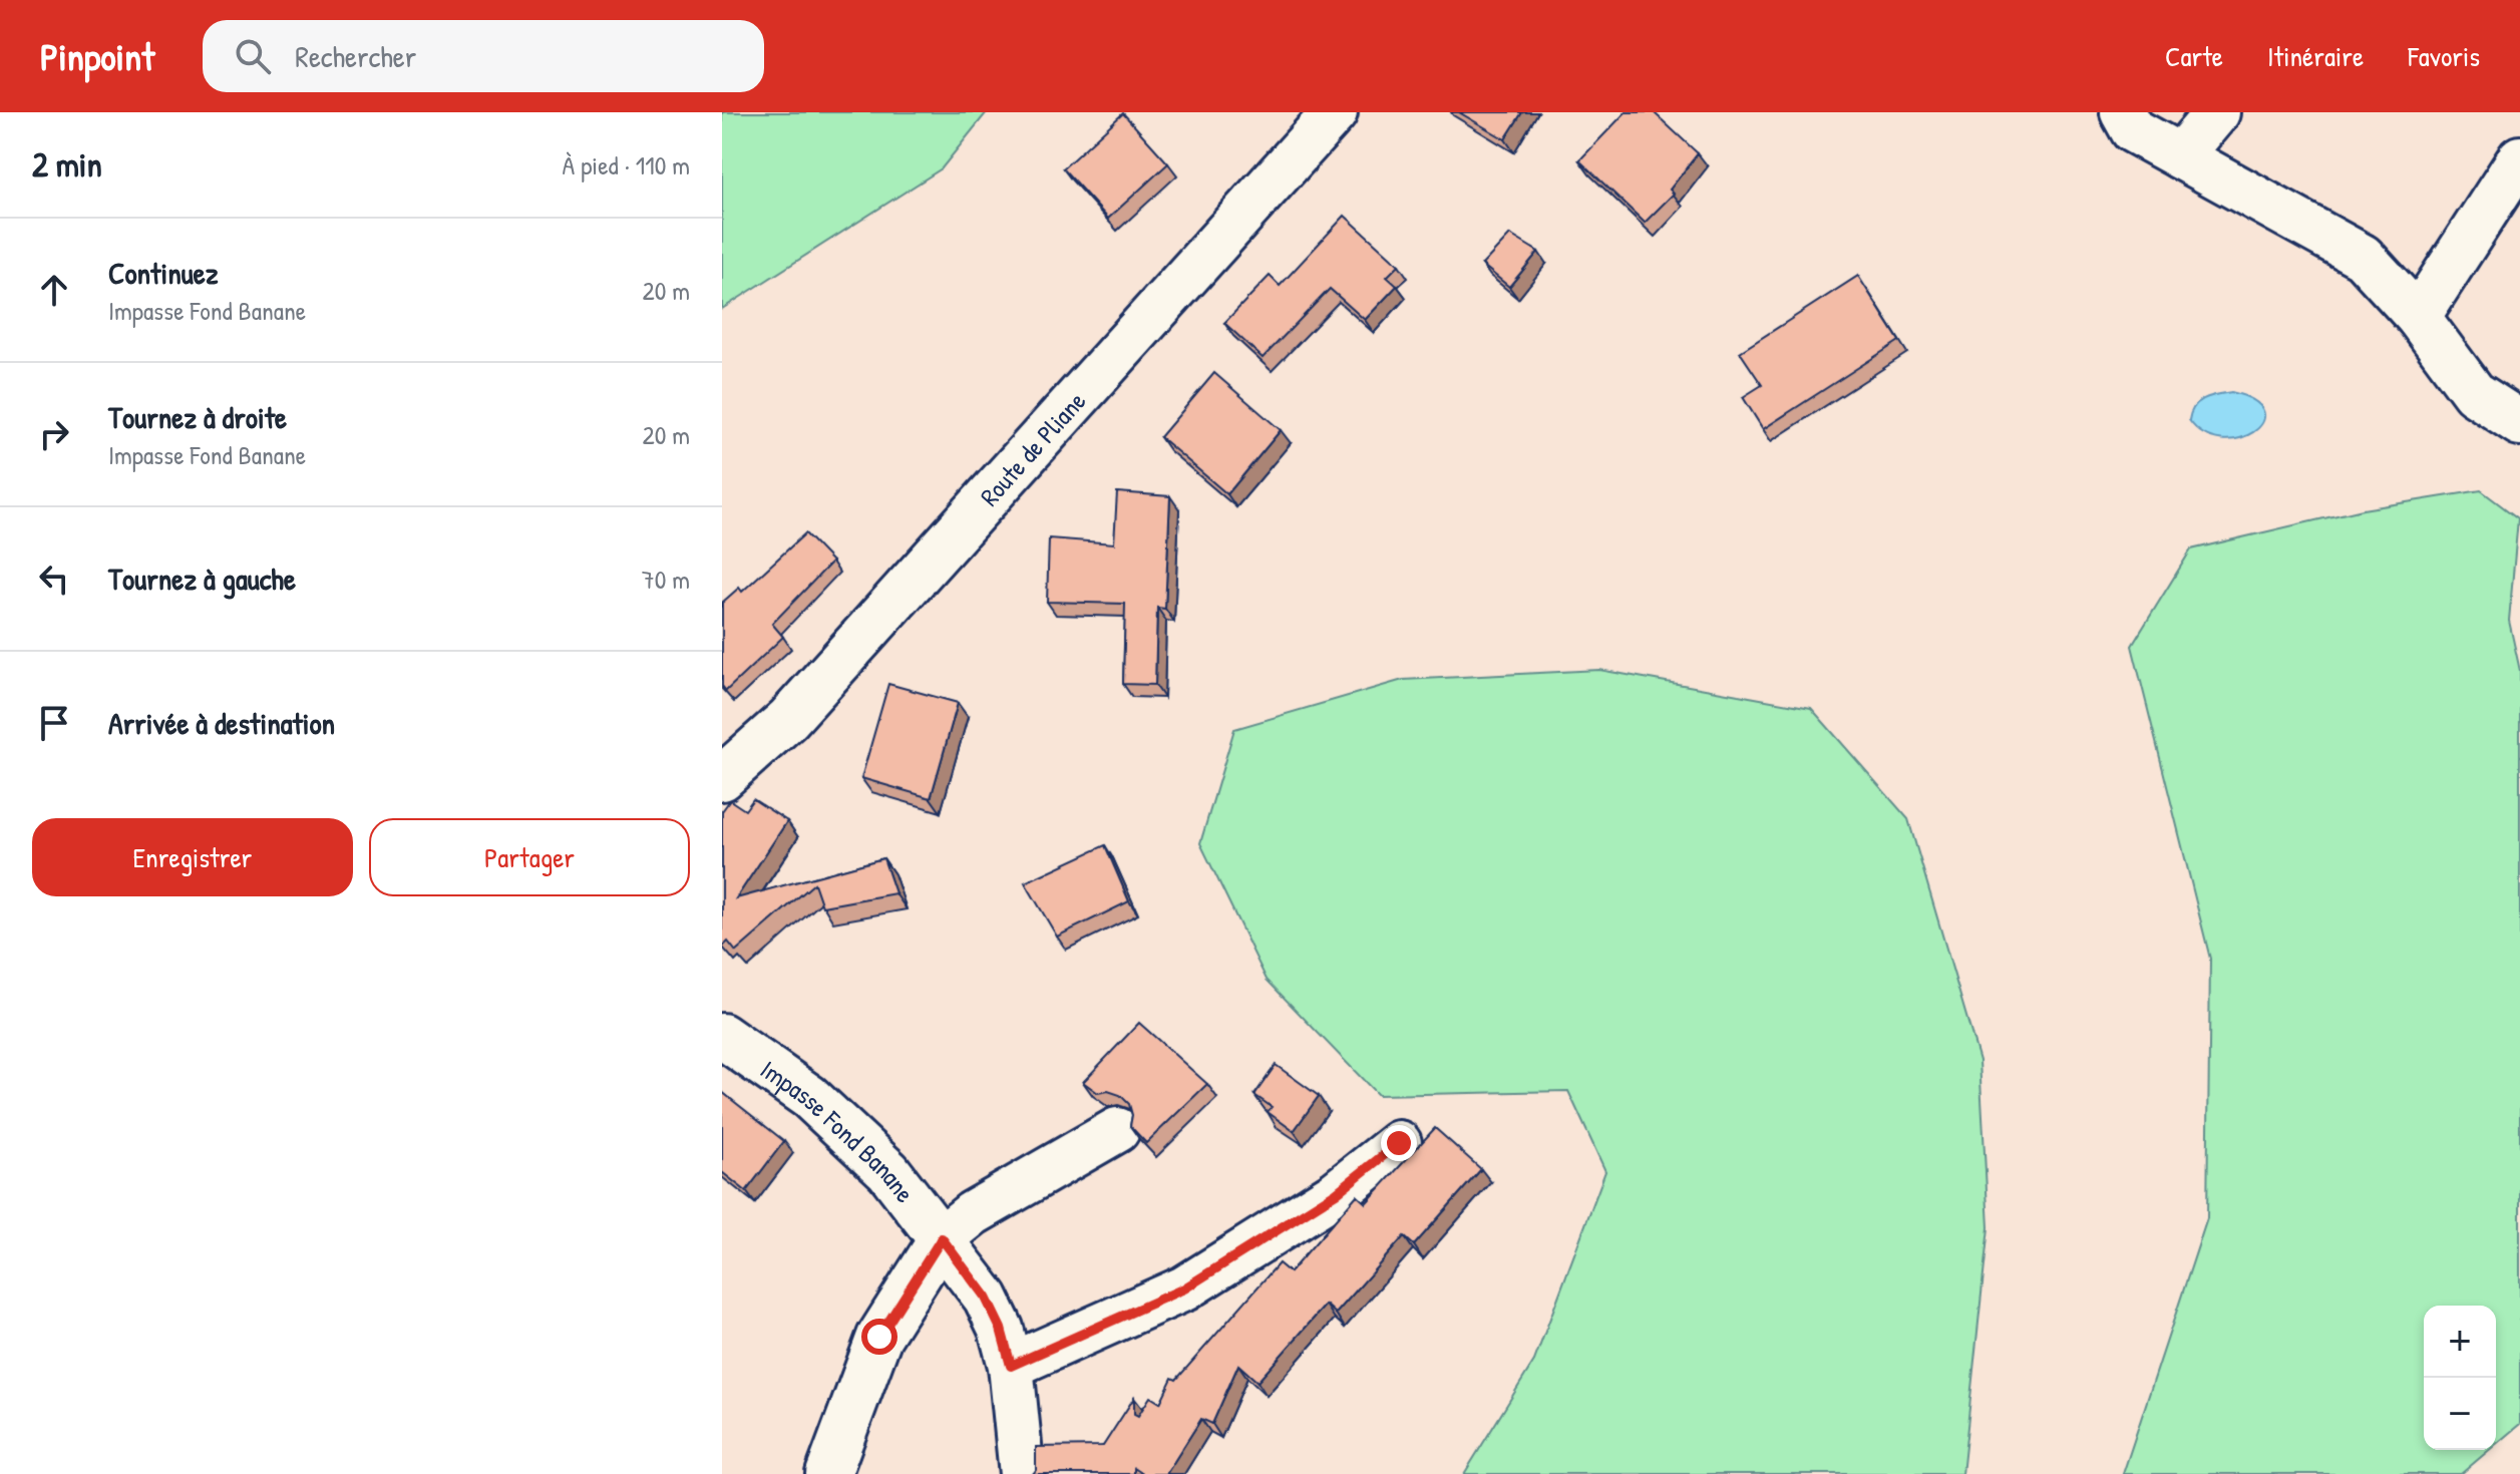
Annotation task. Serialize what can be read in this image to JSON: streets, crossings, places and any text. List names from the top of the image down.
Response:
{
  "streets": {
    "street": ["Route de Pliane", "Impasse Fond Banane"]
  },
  "page": {
    "header": "Pinpoint",
    "search": "Rechercher",
    "nav": ["Carte", "Itinéraire", "Favoris"],
    "heading": ["2 min", "À pied · 110 m"],
    "list": [
      ["Continuez", "Impasse Fond Banane", "20 m"],
      ["Tournez à droite", "Impasse Fond Banane", "20 m"],
      ["Tournez à gauche", "70 m"],
      "Arrivée à destination"
    ],
    "buttons": ["Enregistrer", "Partager"],
    "map_buttons": ["+", "−"]
  }
}
